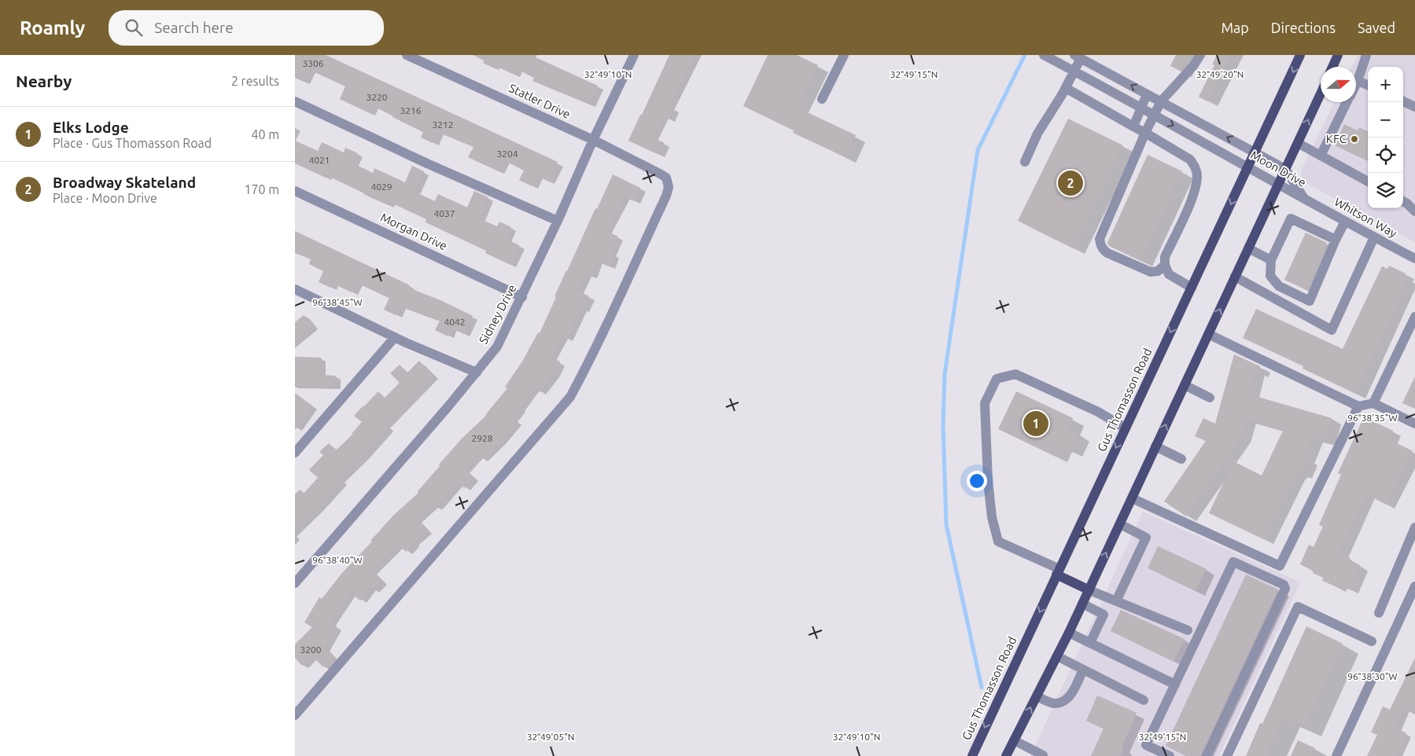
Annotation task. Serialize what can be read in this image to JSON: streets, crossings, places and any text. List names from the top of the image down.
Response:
{
  "streets": {
    "main road": ["Gus Thomasson Road"],
    "street": [
      "Statler Drive",
      "Moon Drive",
      "Whitson Way",
      "Morgan Drive",
      "Sidney Drive"
    ]
  },
  "crossings": [
    ["Statler Drive", "Sidney Drive"],
    ["Moon Drive", "Whitson Way"],
    ["Moon Drive", "Gus Thomasson Road"],
    ["Morgan Drive", "Sidney Drive"]
  ],
  "places": ["KFC"],
  "house_numbers": [
    "3306",
    "3220",
    "3216",
    "3212",
    "3204",
    "4021",
    "4029",
    "4037",
    "4042",
    "2928",
    "3200"
  ],
  "north": "right",
  "page": {
    "header": "Roamly",
    "search": "Search here",
    "nav": ["Map", "Directions", "Saved"],
    "heading": ["Nearby", "2 results"],
    "map_buttons": ["+", "−"],
    "list": [
      {
        "mark": "1",
        "name": "Elks Lodge",
        "note": "Place · Gus Thomasson Road",
        "value": "40 m"
      },
      {
        "mark": "2",
        "name": "Broadway Skateland",
        "note": "Place · Moon Drive",
        "value": "170 m"
      }
    ],
    "pins": ["2", "1"]
  },
  "coordinates": [
    "32°49'10\"N",
    "32°49'20\"N",
    "32°49'15\"N",
    "96°38'45\"W",
    "96°38'35\"W",
    "96°38'40\"W",
    "96°38'30\"W",
    "32°49'05\"N"
  ]
}
